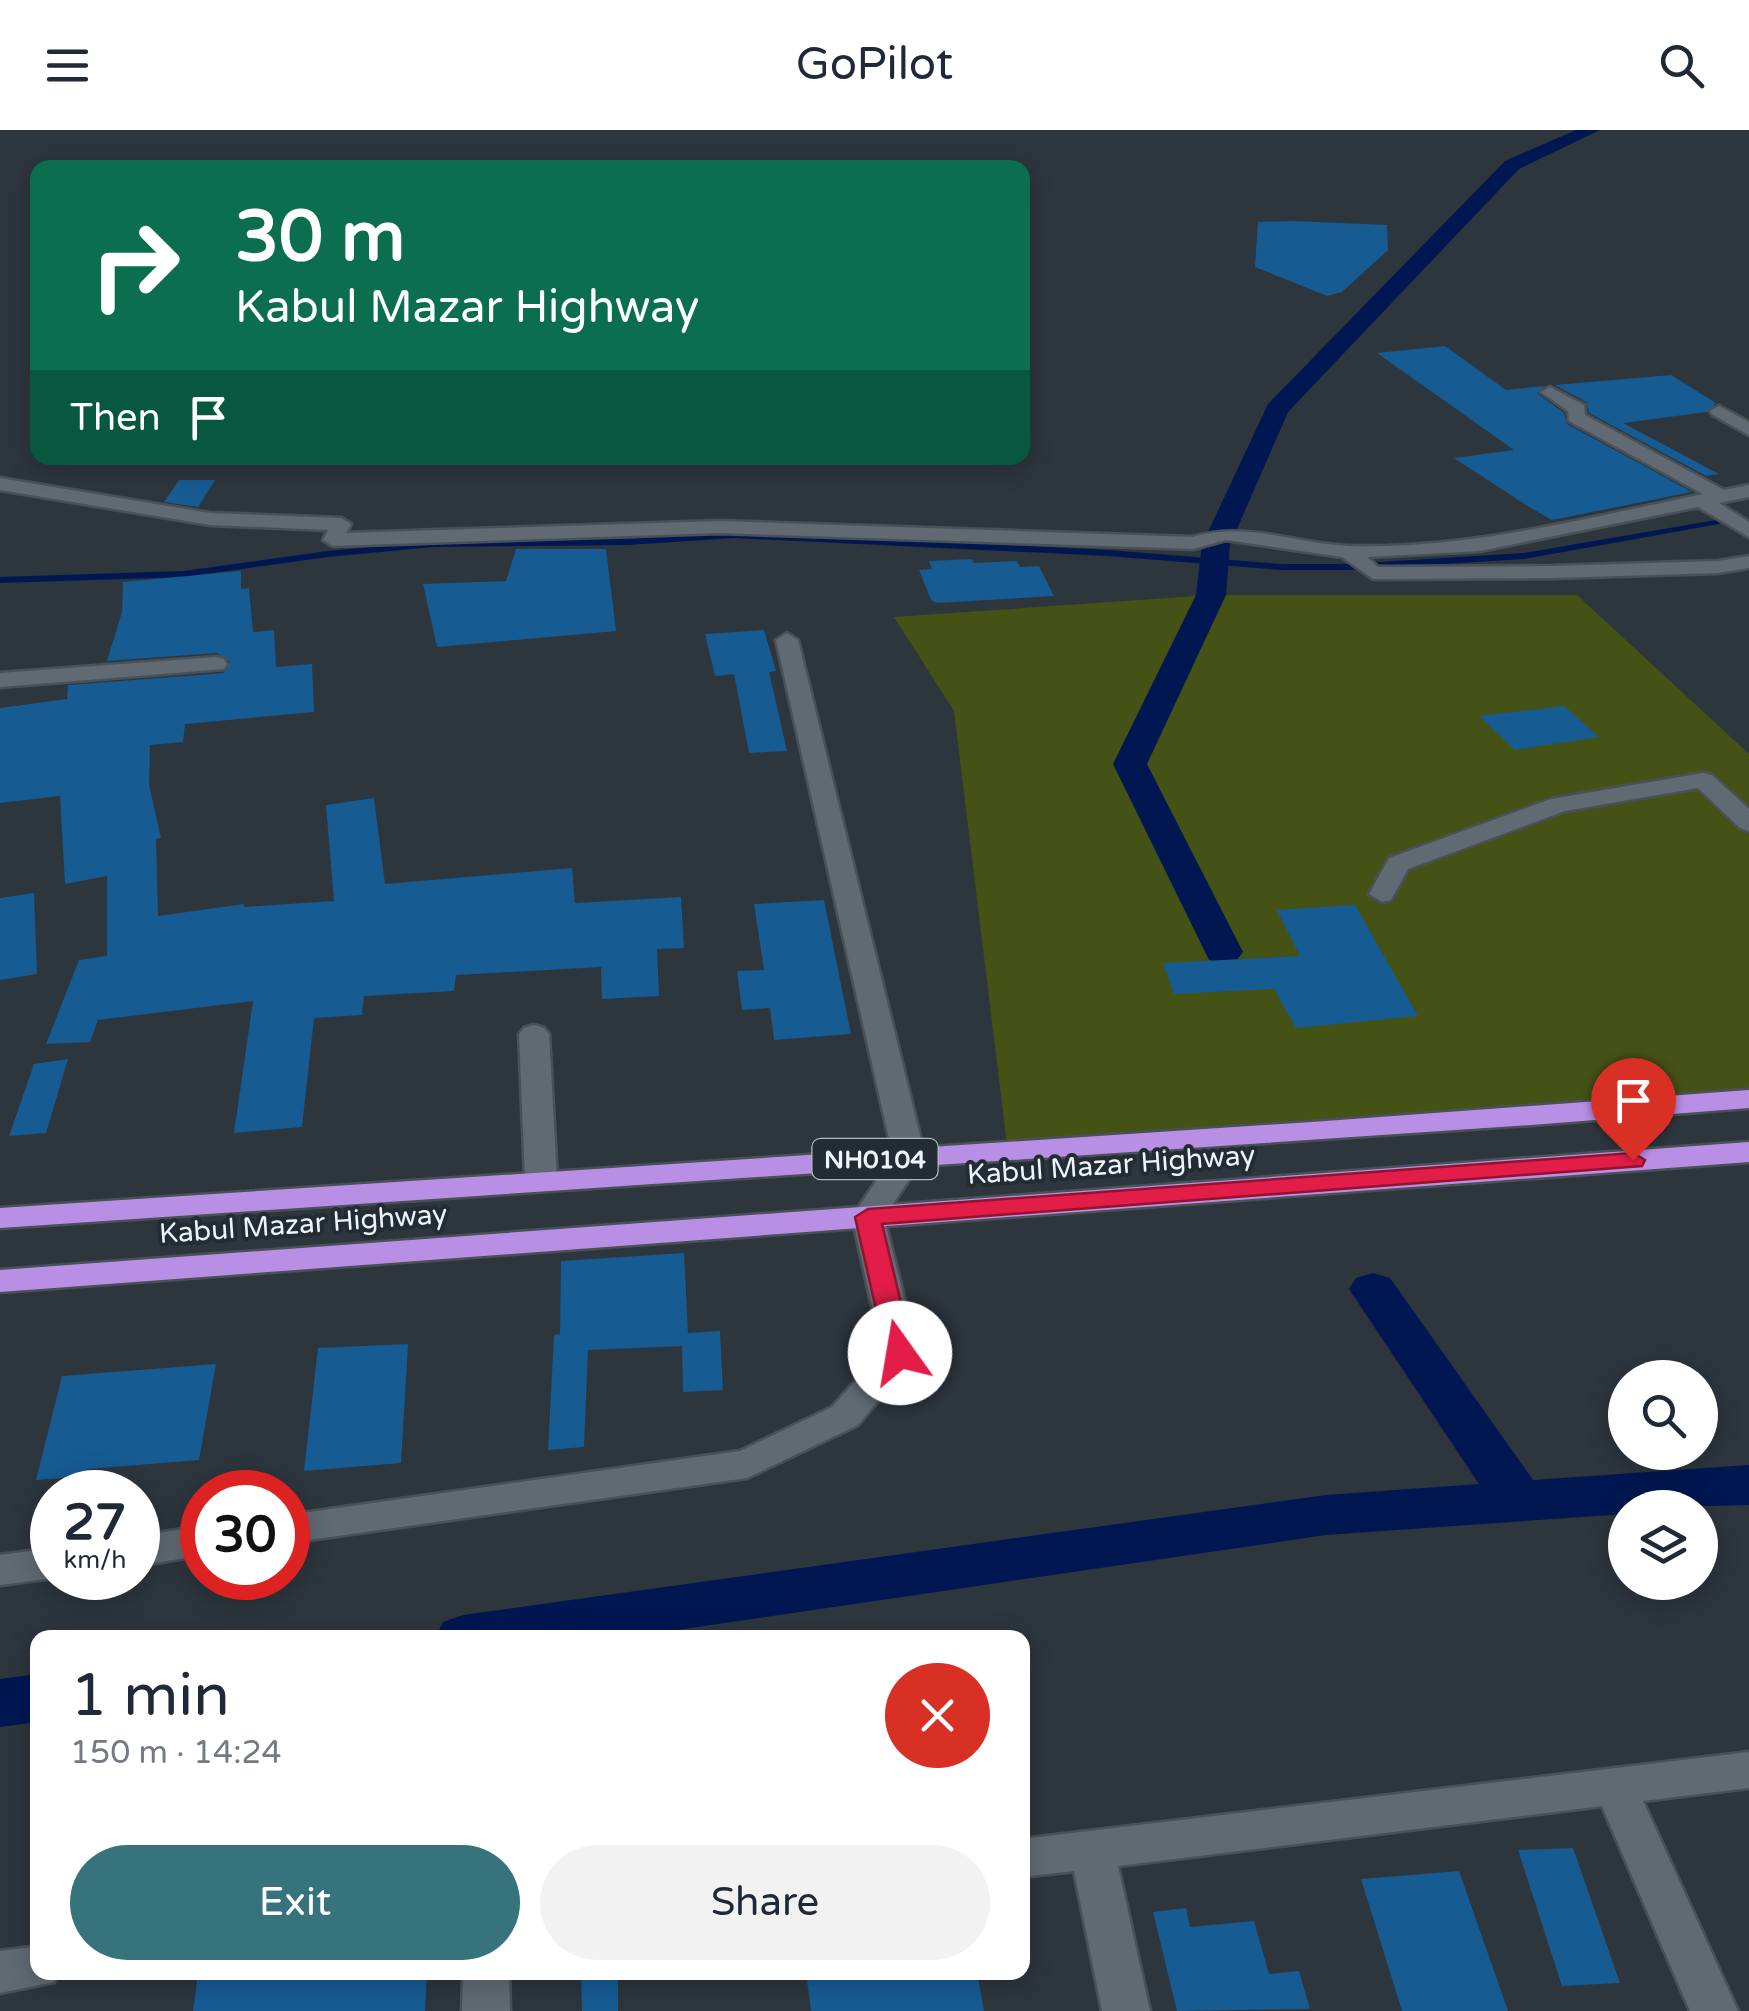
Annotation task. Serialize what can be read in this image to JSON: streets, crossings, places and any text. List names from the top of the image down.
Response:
{
  "streets": {
    "highway": ["NH0104", "Kabul Mazar Highway"]
  },
  "page": {
    "header": "GoPilot",
    "turn": ["30 m", "Kabul Mazar Highway"],
    "then": "Then",
    "speed": "27 km/h",
    "limit": "30",
    "heading": ["1 min", "150 m · 14:24"],
    "buttons": ["Exit", "Share"]
  }
}
